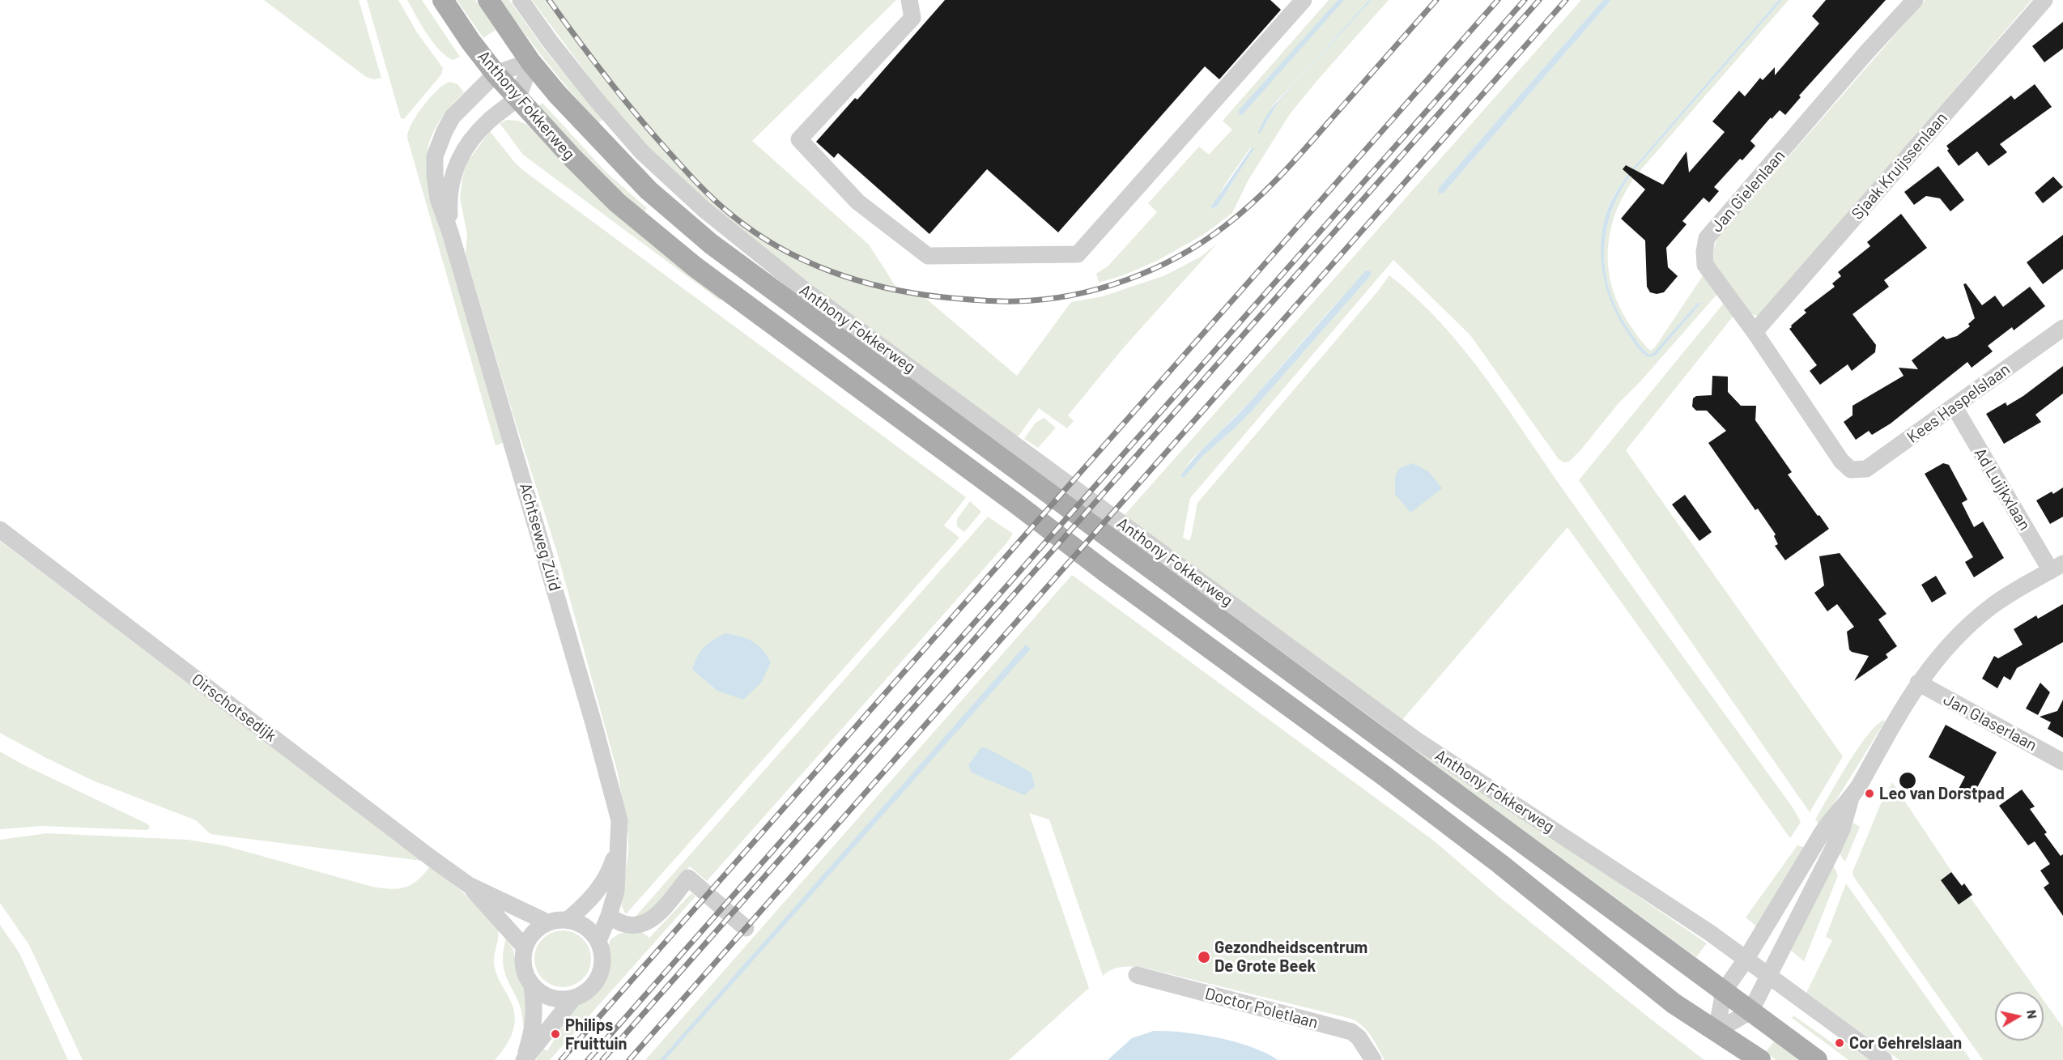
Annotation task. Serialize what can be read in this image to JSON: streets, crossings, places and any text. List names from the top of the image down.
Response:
{
  "streets": {
    "main road": ["Anthony Fokkerweg"],
    "street": [
      "Sjaak Kruijssenlaan",
      "Jan Gielenlaan",
      "Kees Haspelslaan",
      "Ad Luijkxlaan",
      "Achtseweg Zuid",
      "Oirschotsedijk",
      "Jan Glaserlaan",
      "Doctor Poletlaan"
    ]
  },
  "crossings": [
    ["Anthony Fokkerweg", "Achtseweg Zuid"],
    ["Sjaak Kruijssenlaan", "Jan Gielenlaan"],
    ["Jan Gielenlaan", "Kees Haspelslaan"],
    ["Kees Haspelslaan", "Ad Luijkxlaan"],
    ["Achtseweg Zuid", "Oirschotsedijk"]
  ],
  "places": [
    "Leo van Dorstpad",
    "Gezondheidscentrum De Grote Beek",
    "Philips Fruittuin",
    "Cor Gehrelslaan"
  ],
  "north": "right"
}
